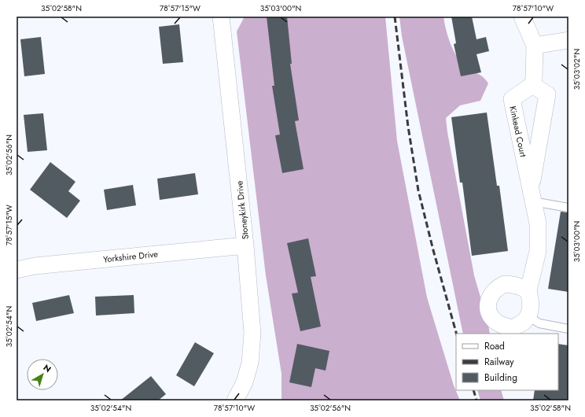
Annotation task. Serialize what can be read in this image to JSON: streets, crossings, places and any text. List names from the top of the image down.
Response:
{
  "streets": {
    "street": ["Kinkead Court", "Stoneykirk Drive", "Yorkshire Drive"]
  },
  "crossings": [
    ["Stoneykirk Drive", "Yorkshire Drive"]
  ],
  "legend": ["Road", "Railway", "Building"],
  "north": "top right",
  "coordinates": [
    "35°02'58\"N",
    "78°57'15\"W",
    "35°03'00\"N",
    "78°57'10\"W",
    "35°03'02\"N",
    "35°02'56\"N",
    "35°02'54\"N"
  ]
}
